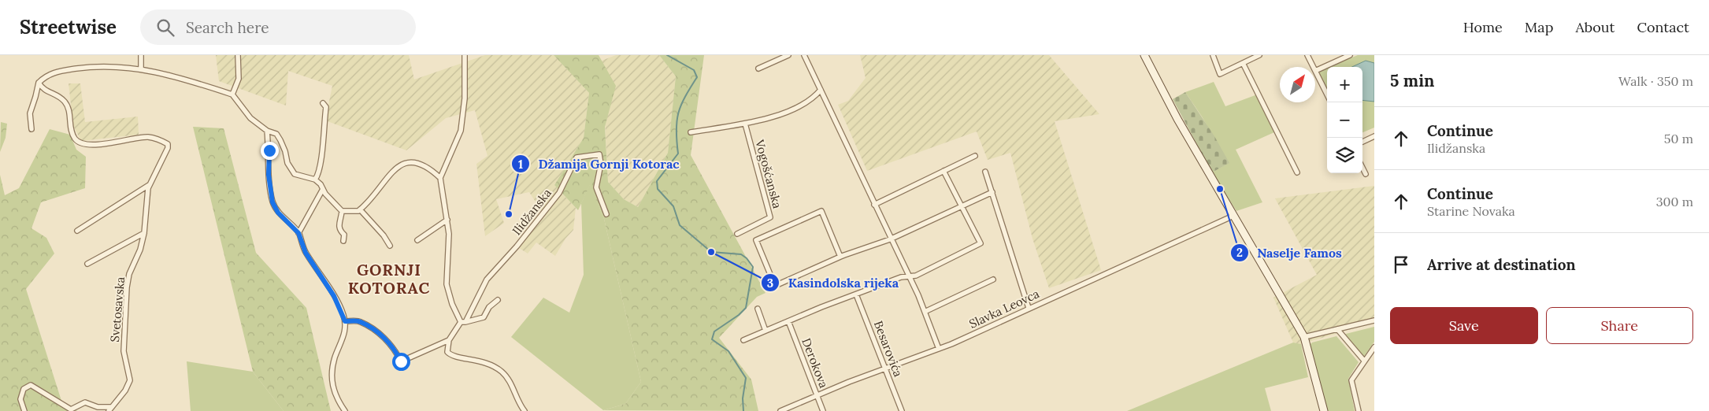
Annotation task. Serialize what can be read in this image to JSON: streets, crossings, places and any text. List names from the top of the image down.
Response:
{
  "streets": {
    "street": [
      "Vogošćanska",
      "Ilidžanska",
      "Slavka Leovca",
      "Svetosavska",
      "Besarovića",
      "Derokova"
    ]
  },
  "crossings": [
    ["Slavka Leovca", "Besarovića"],
    ["Slavka Leovca", "Derokova"]
  ],
  "districts": ["GORNJI KOTORAC"],
  "places": ["Naselje Famos", "Džamija Gornji Kotorac", "Kasindolska rijeka"],
  "north": "top right",
  "page": {
    "header": "Streetwise",
    "search": "Search here",
    "nav": [
      "Home",
      "Map",
      "About",
      "Contact"
    ],
    "heading": ["5 min", "Walk · 350 m"],
    "map_buttons": ["+", "−"],
    "list": [
      ["Continue", "Ilidžanska", "50 m"],
      ["Continue", "Starine Novaka", "300 m"],
      "Arrive at destination"
    ],
    "buttons": ["Save", "Share"]
  }
}
